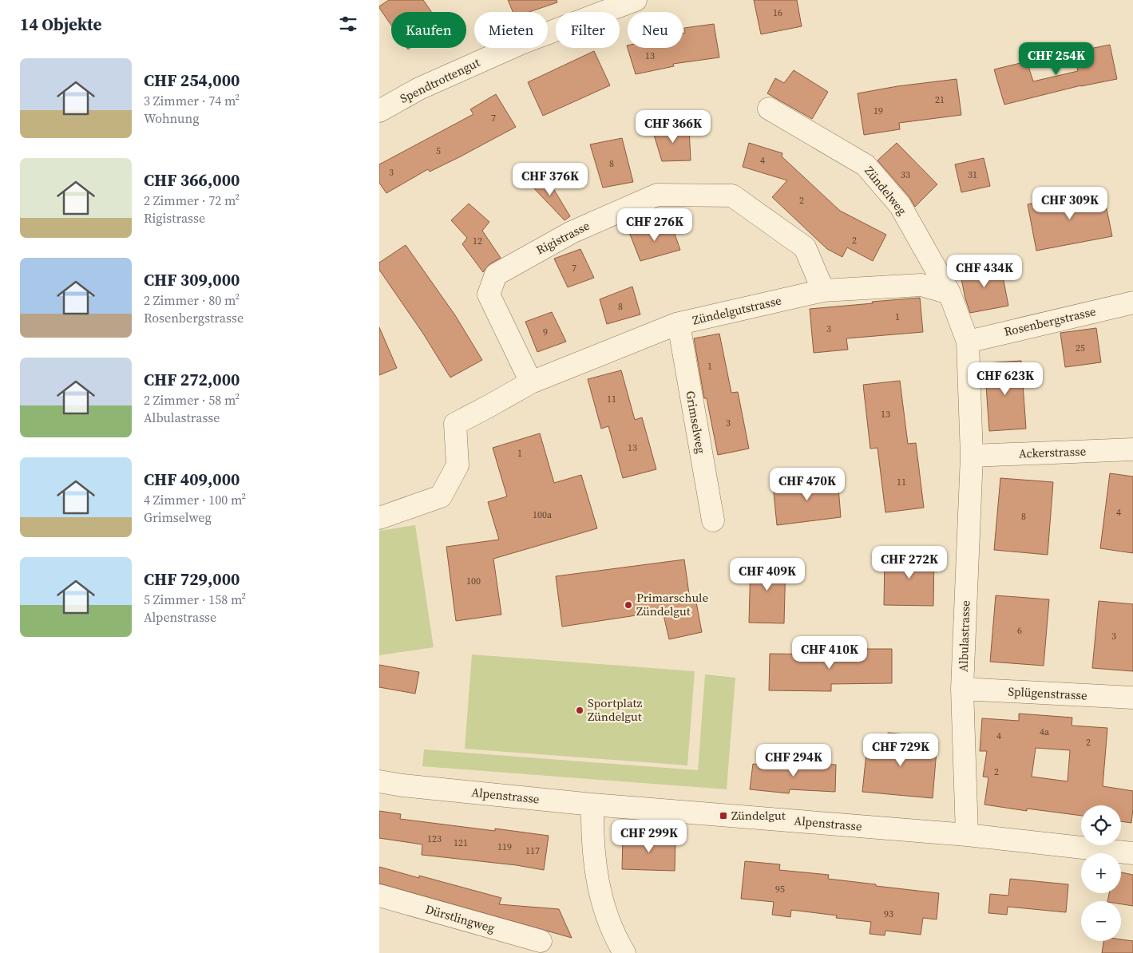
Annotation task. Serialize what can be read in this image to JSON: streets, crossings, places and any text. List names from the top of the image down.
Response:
{
  "streets": {
    "street": [
      "Spendtrottengut",
      "Zündelweg",
      "Rigistrasse",
      "Zündelgutstrasse",
      "Rosenbergstrasse",
      "Grimselweg",
      "Ackerstrasse",
      "Albulastrasse",
      "Splügenstrasse",
      "Alpenstrasse",
      "Dürstlingweg"
    ]
  },
  "crossings": [
    ["Zündelweg", "Zündelgutstrasse"],
    ["Rigistrasse", "Zündelgutstrasse"],
    ["Zündelgutstrasse", "Grimselweg"],
    ["Rosenbergstrasse", "Albulastrasse"],
    ["Ackerstrasse", "Albulastrasse"],
    ["Albulastrasse", "Splügenstrasse"],
    ["Albulastrasse", "Alpenstrasse"]
  ],
  "places": {
    "other": ["Primarschule Zündelgut", "Sportplatz Zündelgut"],
    "transit": ["Zündelgut"]
  },
  "house_numbers": [
    "16",
    "13",
    "21",
    "19",
    "7",
    "5",
    "4",
    "8",
    "3",
    "33",
    "31",
    "2",
    "2",
    "12",
    "7",
    "8",
    "1",
    "3",
    "9",
    "25",
    "1",
    "11",
    "13",
    "3",
    "13",
    "1",
    "11",
    "4",
    "100a",
    "8",
    "100",
    "6",
    "3",
    "4a",
    "4",
    "2",
    "2",
    "123",
    "121",
    "119",
    "117",
    "95",
    "93"
  ],
  "page": {
    "heading": "14 Objekte",
    "chip": [
      "Kaufen",
      "Mieten",
      "Filter",
      "Neu"
    ],
    "price": [
      "CHF 254K",
      "CHF 366K",
      "CHF 376K",
      "CHF 309K",
      "CHF 276K",
      "CHF 434K",
      "CHF 623K",
      "CHF 470K",
      "CHF 272K",
      "CHF 409K",
      "CHF 410K",
      "CHF 729K",
      "CHF 294K",
      "CHF 299K"
    ],
    "list": [
      {
        "name": "CHF 254,000",
        "note": "3 Zimmer · 74 m² · Wohnung"
      },
      {
        "name": "CHF 366,000",
        "note": "2 Zimmer · 72 m² · Rigistrasse"
      },
      {
        "name": "CHF 309,000",
        "note": "2 Zimmer · 80 m² · Rosenbergstrasse"
      },
      {
        "name": "CHF 272,000",
        "note": "2 Zimmer · 58 m² · Albulastrasse"
      },
      {
        "name": "CHF 409,000",
        "note": "4 Zimmer · 100 m² · Grimselweg"
      },
      {
        "name": "CHF 729,000",
        "note": "5 Zimmer · 158 m² · Alpenstrasse"
      }
    ],
    "map_buttons": ["+", "−"]
  }
}
